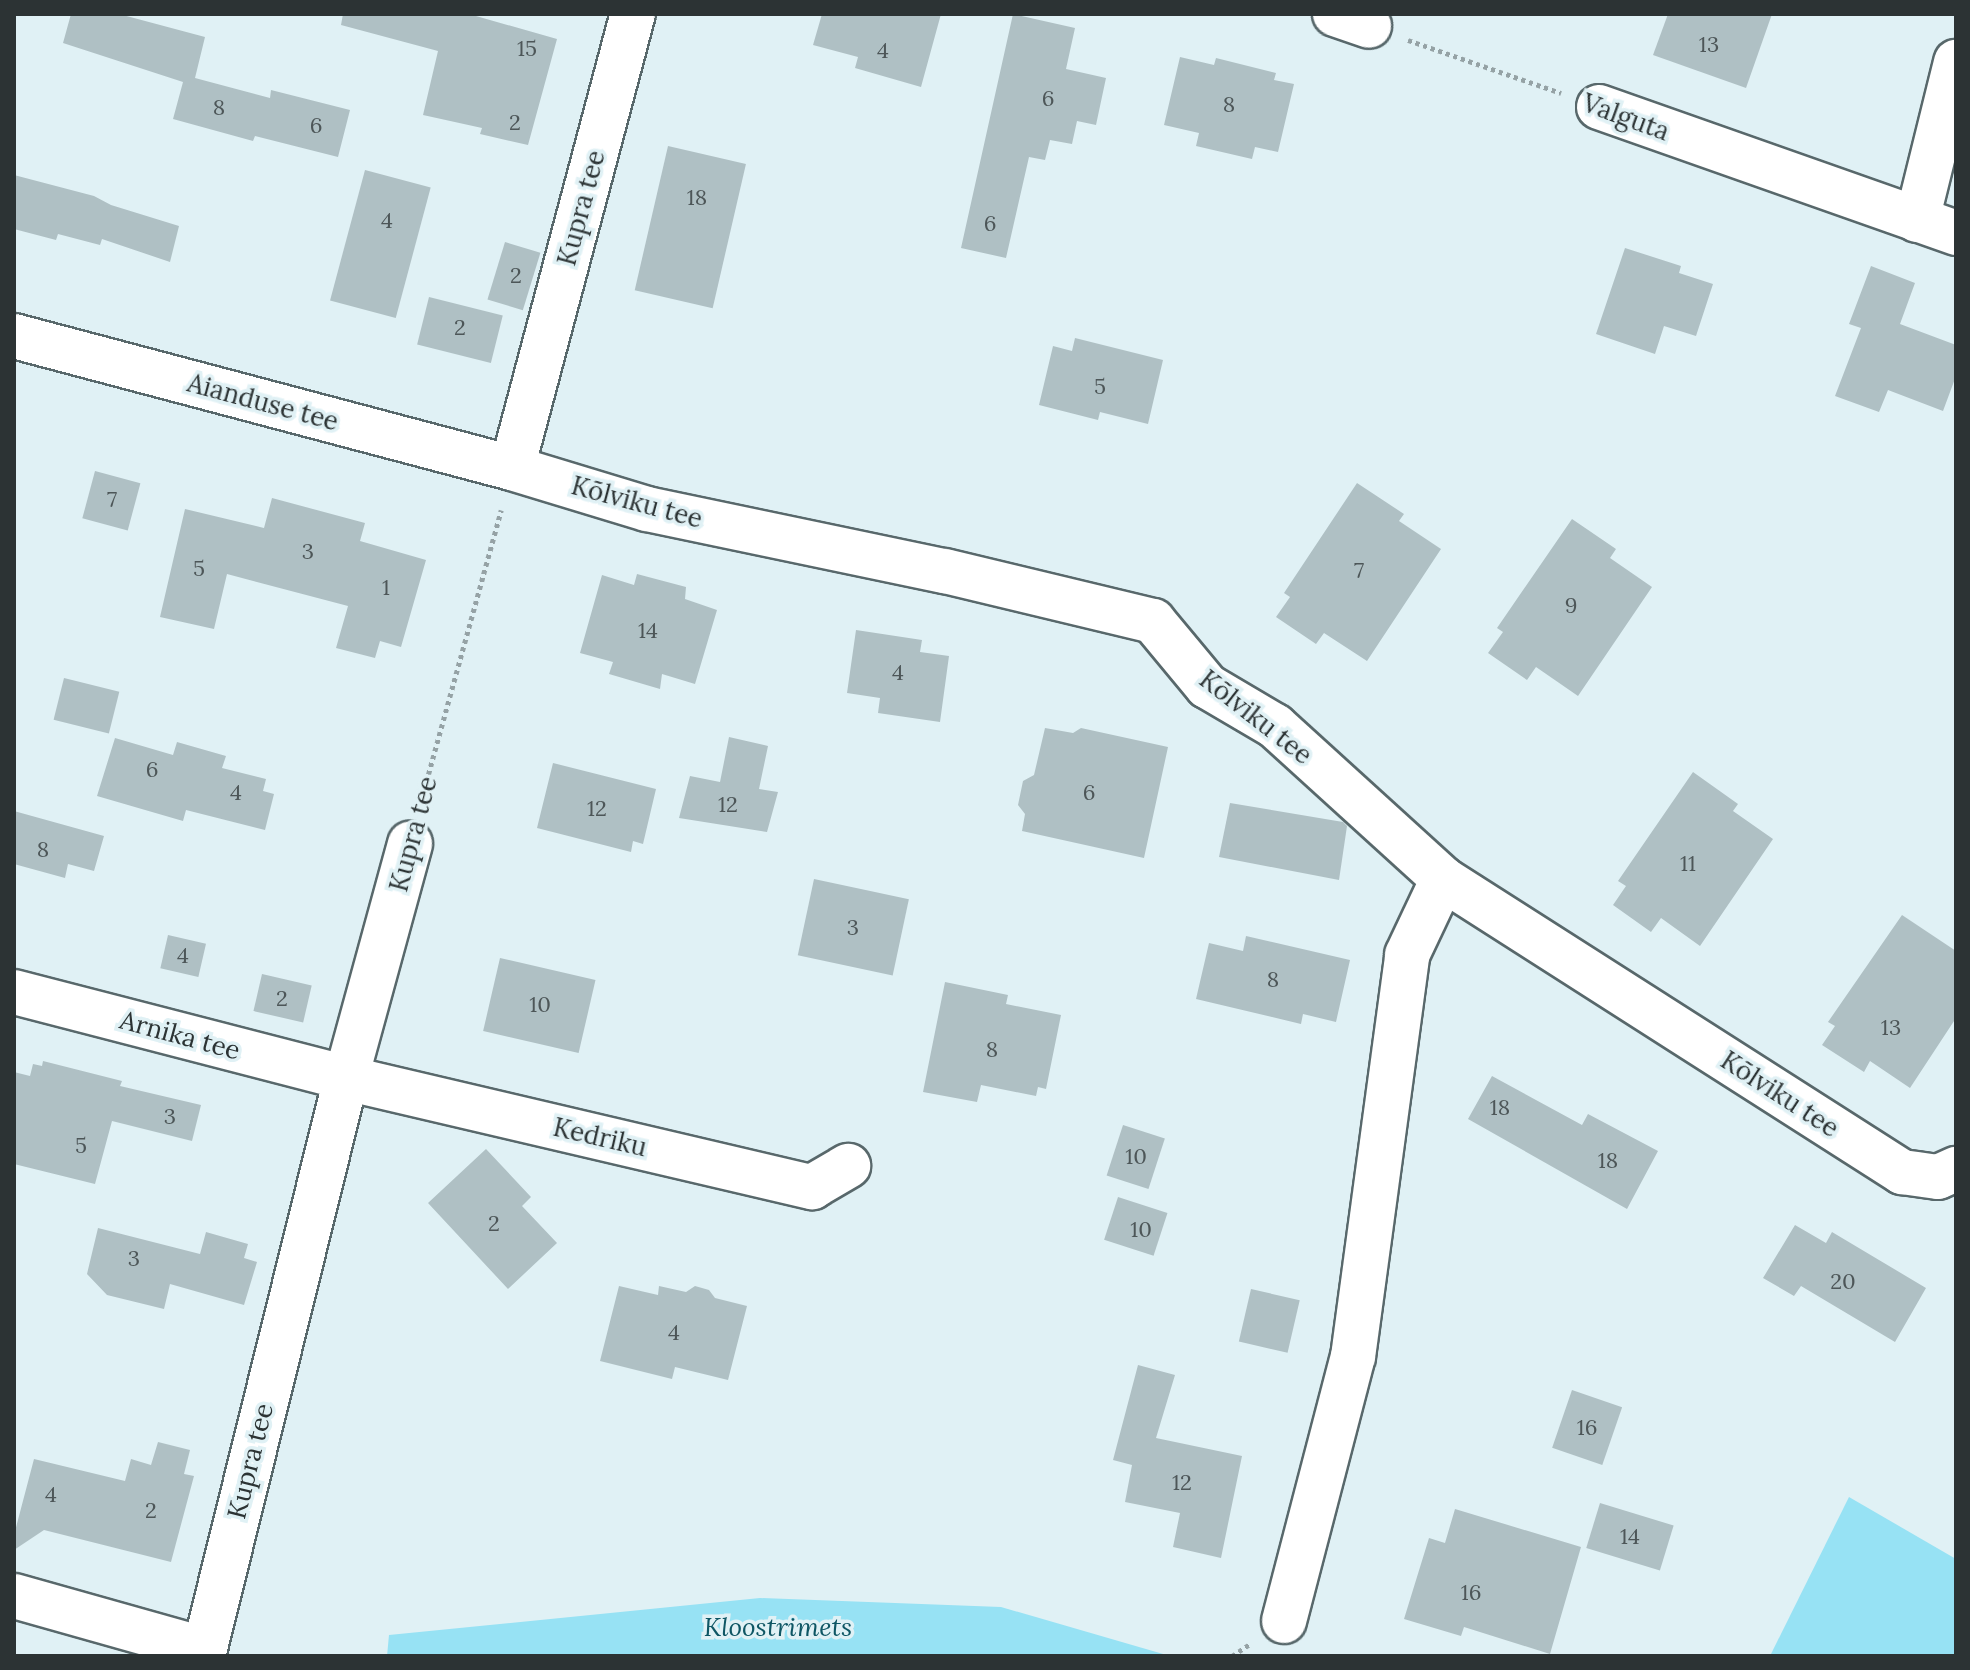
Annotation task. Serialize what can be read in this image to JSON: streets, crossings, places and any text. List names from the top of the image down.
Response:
{
  "streets": {
    "street": [
      "Valguta",
      "Kupra tee",
      "Aianduse tee",
      "Kõlviku tee",
      "Arnika tee",
      "Kedriku"
    ]
  },
  "crossings": [
    ["Kupra tee", "Aianduse tee"],
    ["Kupra tee", "Kõlviku tee"],
    ["Kupra tee", "Arnika tee"],
    ["Kupra tee", "Kedriku"],
    ["Aianduse tee", "Kõlviku tee"],
    ["Arnika tee", "Kedriku"]
  ],
  "parks": ["Kloostrimets"],
  "house_numbers": [
    "13",
    "15",
    "4",
    "6",
    "8",
    "8",
    "2",
    "6",
    "18",
    "4",
    "6",
    "2",
    "2",
    "5",
    "7",
    "3",
    "5",
    "7",
    "1",
    "9",
    "14",
    "4",
    "6",
    "4",
    "6",
    "12",
    "12",
    "8",
    "11",
    "3",
    "4",
    "8",
    "2",
    "10",
    "13",
    "8",
    "18",
    "3",
    "5",
    "10",
    "18",
    "2",
    "10",
    "3",
    "20",
    "4",
    "16",
    "12",
    "4",
    "2",
    "14",
    "16"
  ]
}
